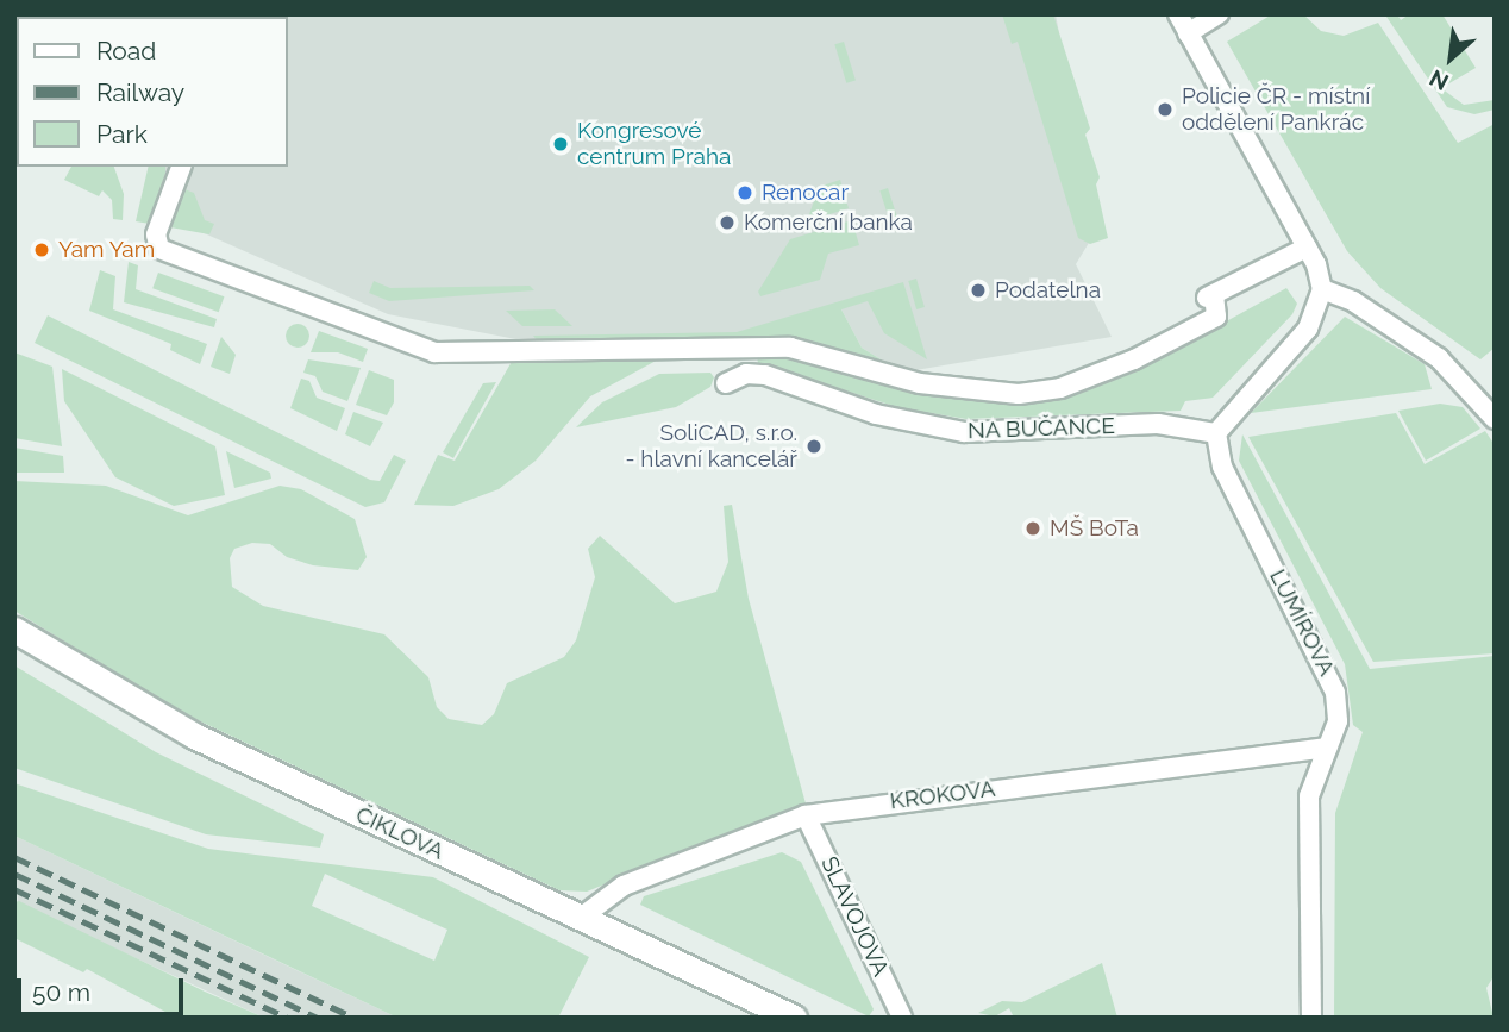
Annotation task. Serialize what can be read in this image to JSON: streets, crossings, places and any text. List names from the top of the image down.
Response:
{
  "streets": {
    "street": [
      "NA BUČANCE",
      "LUMÍROVA",
      "KROKOVA",
      "ČIKLOVA",
      "SLAVOJOVA"
    ]
  },
  "crossings": [
    ["NA BUČANCE", "LUMÍROVA"],
    ["LUMÍROVA", "KROKOVA"],
    ["KROKOVA", "ČIKLOVA"],
    ["KROKOVA", "SLAVOJOVA"]
  ],
  "places": [
    "Policie ČR - místní oddělení Pankrác",
    "Kongresové centrum Praha",
    "Renocar",
    "Komerční banka",
    "Yam Yam",
    "Podatelna",
    "SoliCAD, s.r.o. - hlavní kancelář",
    "MŠ BoTa"
  ],
  "legend": ["Road", "Railway", "Park"],
  "scale_bar": "50 m",
  "north": "bottom left"
}
